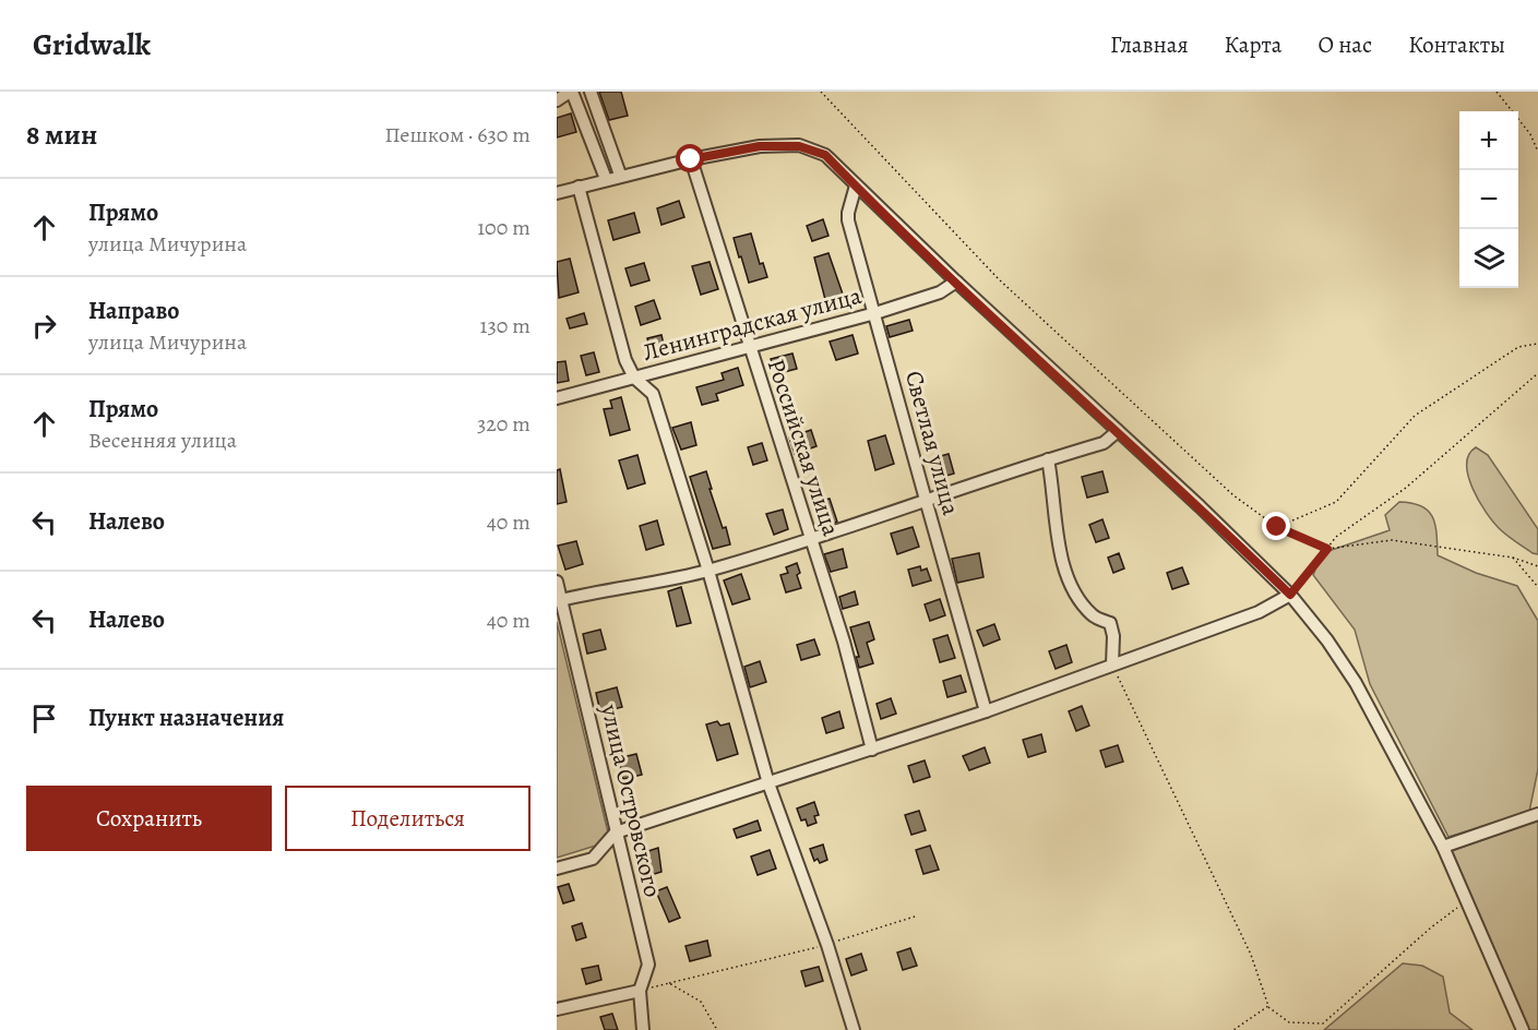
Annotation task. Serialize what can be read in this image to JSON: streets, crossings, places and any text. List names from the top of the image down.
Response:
{
  "streets": {
    "street": [
      "Ленинградская улица",
      "Светлая улица",
      "Российская улица",
      "улица Островского"
    ]
  },
  "crossings": [
    ["Ленинградская улица", "Светлая улица"],
    ["Ленинградская улица", "Российская улица"]
  ],
  "page": {
    "header": "Gridwalk",
    "nav": [
      "Главная",
      "Карта",
      "О нас",
      "Контакты"
    ],
    "heading": ["8 мин", "Пешком · 630 m"],
    "map_buttons": ["+", "−"],
    "list": [
      ["Прямо", "улица Мичурина", "100 m"],
      ["Направо", "улица Мичурина", "130 m"],
      ["Прямо", "Весенняя улица", "320 m"],
      ["Налево", "40 m"],
      ["Налево", "40 m"],
      "Пункт назначения"
    ],
    "buttons": ["Сохранить", "Поделиться"]
  }
}
